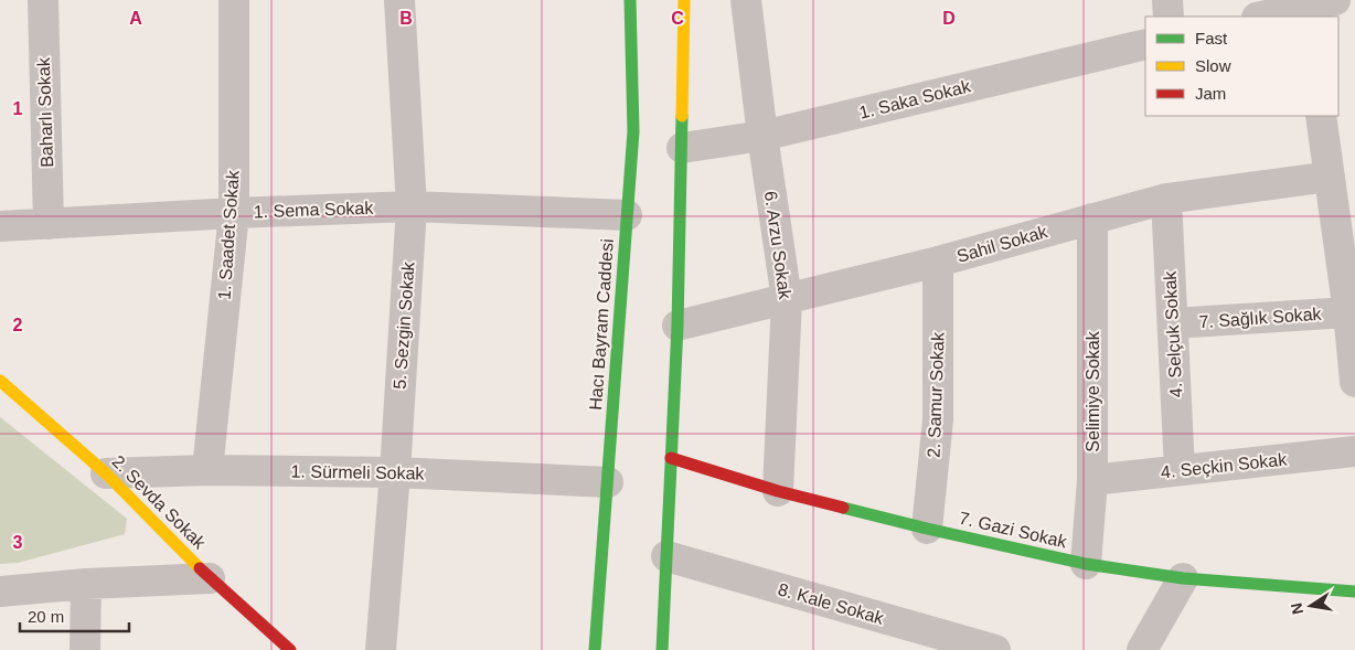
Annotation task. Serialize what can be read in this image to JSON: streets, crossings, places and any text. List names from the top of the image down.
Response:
{
  "streets": {
    "main road": ["Hacı Bayram Caddesi", "2. Sevda Sokak", "7. Gazi Sokak"],
    "street": [
      "1. Saka Sokak",
      "Baharlı Sokak",
      "1. Sema Sokak",
      "1. Saadet Sokak",
      "Sahil Sokak",
      "6. Arzu Sokak",
      "7. Sağlık Sokak",
      "5. Sezgin Sokak",
      "4. Selçuk Sokak",
      "Selimiye Sokak",
      "2. Samur Sokak",
      "4. Seçkin Sokak",
      "1. Sürmeli Sokak",
      "8. Kale Sokak"
    ]
  },
  "crossings": [
    ["1. Saka Sokak", "6. Arzu Sokak"],
    ["Baharlı Sokak", "1. Sema Sokak"],
    ["1. Sema Sokak", "1. Saadet Sokak"],
    ["1. Sema Sokak", "Hacı Bayram Caddesi"],
    ["1. Sema Sokak", "5. Sezgin Sokak"],
    ["1. Saadet Sokak", "1. Sürmeli Sokak"],
    ["Sahil Sokak", "6. Arzu Sokak"],
    ["Sahil Sokak", "4. Selçuk Sokak"],
    ["Sahil Sokak", "Selimiye Sokak"],
    ["Sahil Sokak", "2. Samur Sokak"],
    ["6. Arzu Sokak", "7. Gazi Sokak"],
    ["7. Sağlık Sokak", "4. Selçuk Sokak"],
    ["Hacı Bayram Caddesi", "1. Sürmeli Sokak"],
    ["5. Sezgin Sokak", "1. Sürmeli Sokak"],
    ["4. Selçuk Sokak", "4. Seçkin Sokak"],
    ["Selimiye Sokak", "4. Seçkin Sokak"],
    ["Selimiye Sokak", "7. Gazi Sokak"],
    ["2. Samur Sokak", "7. Gazi Sokak"],
    ["1. Sürmeli Sokak", "2. Sevda Sokak"]
  ],
  "legend": ["Fast", "Slow", "Jam"],
  "scale_bar": "20 m",
  "north": "left",
  "grid": {
    "columns": [
      "A",
      "B",
      "C",
      "D"
    ],
    "rows": ["1", "2", "3"]
  }
}
